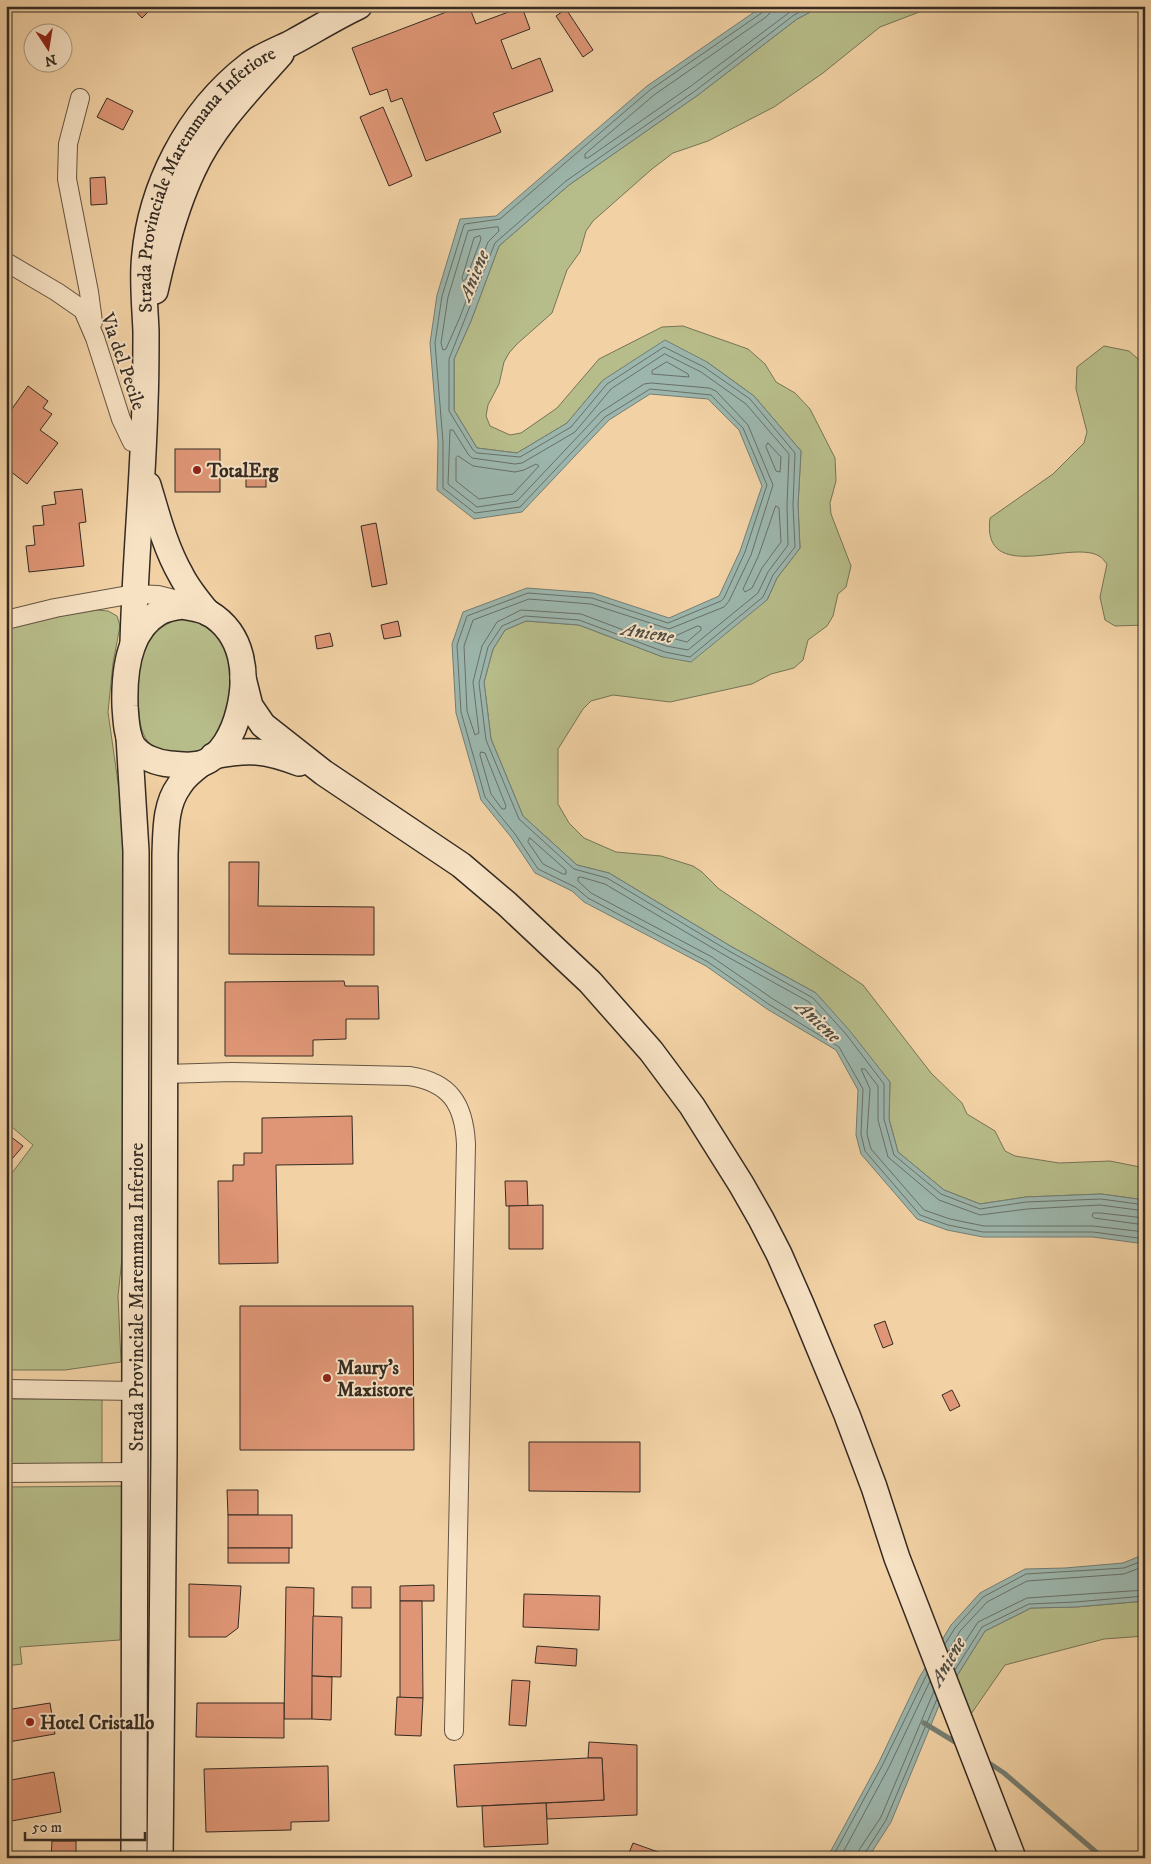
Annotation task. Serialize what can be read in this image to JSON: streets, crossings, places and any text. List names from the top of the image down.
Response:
{
  "streets": {
    "main road": ["Strada Provinciale Maremmana Inferiore"],
    "street": ["Via del Pecile"]
  },
  "crossings": [
    ["Strada Provinciale Maremmana Inferiore", "Via del Pecile"]
  ],
  "water": ["Aniene"],
  "places": ["TotalErg", "Maury's Maxistore", "Hotel Cristallo"],
  "scale_bar": "50 m",
  "north": "bottom"
}
